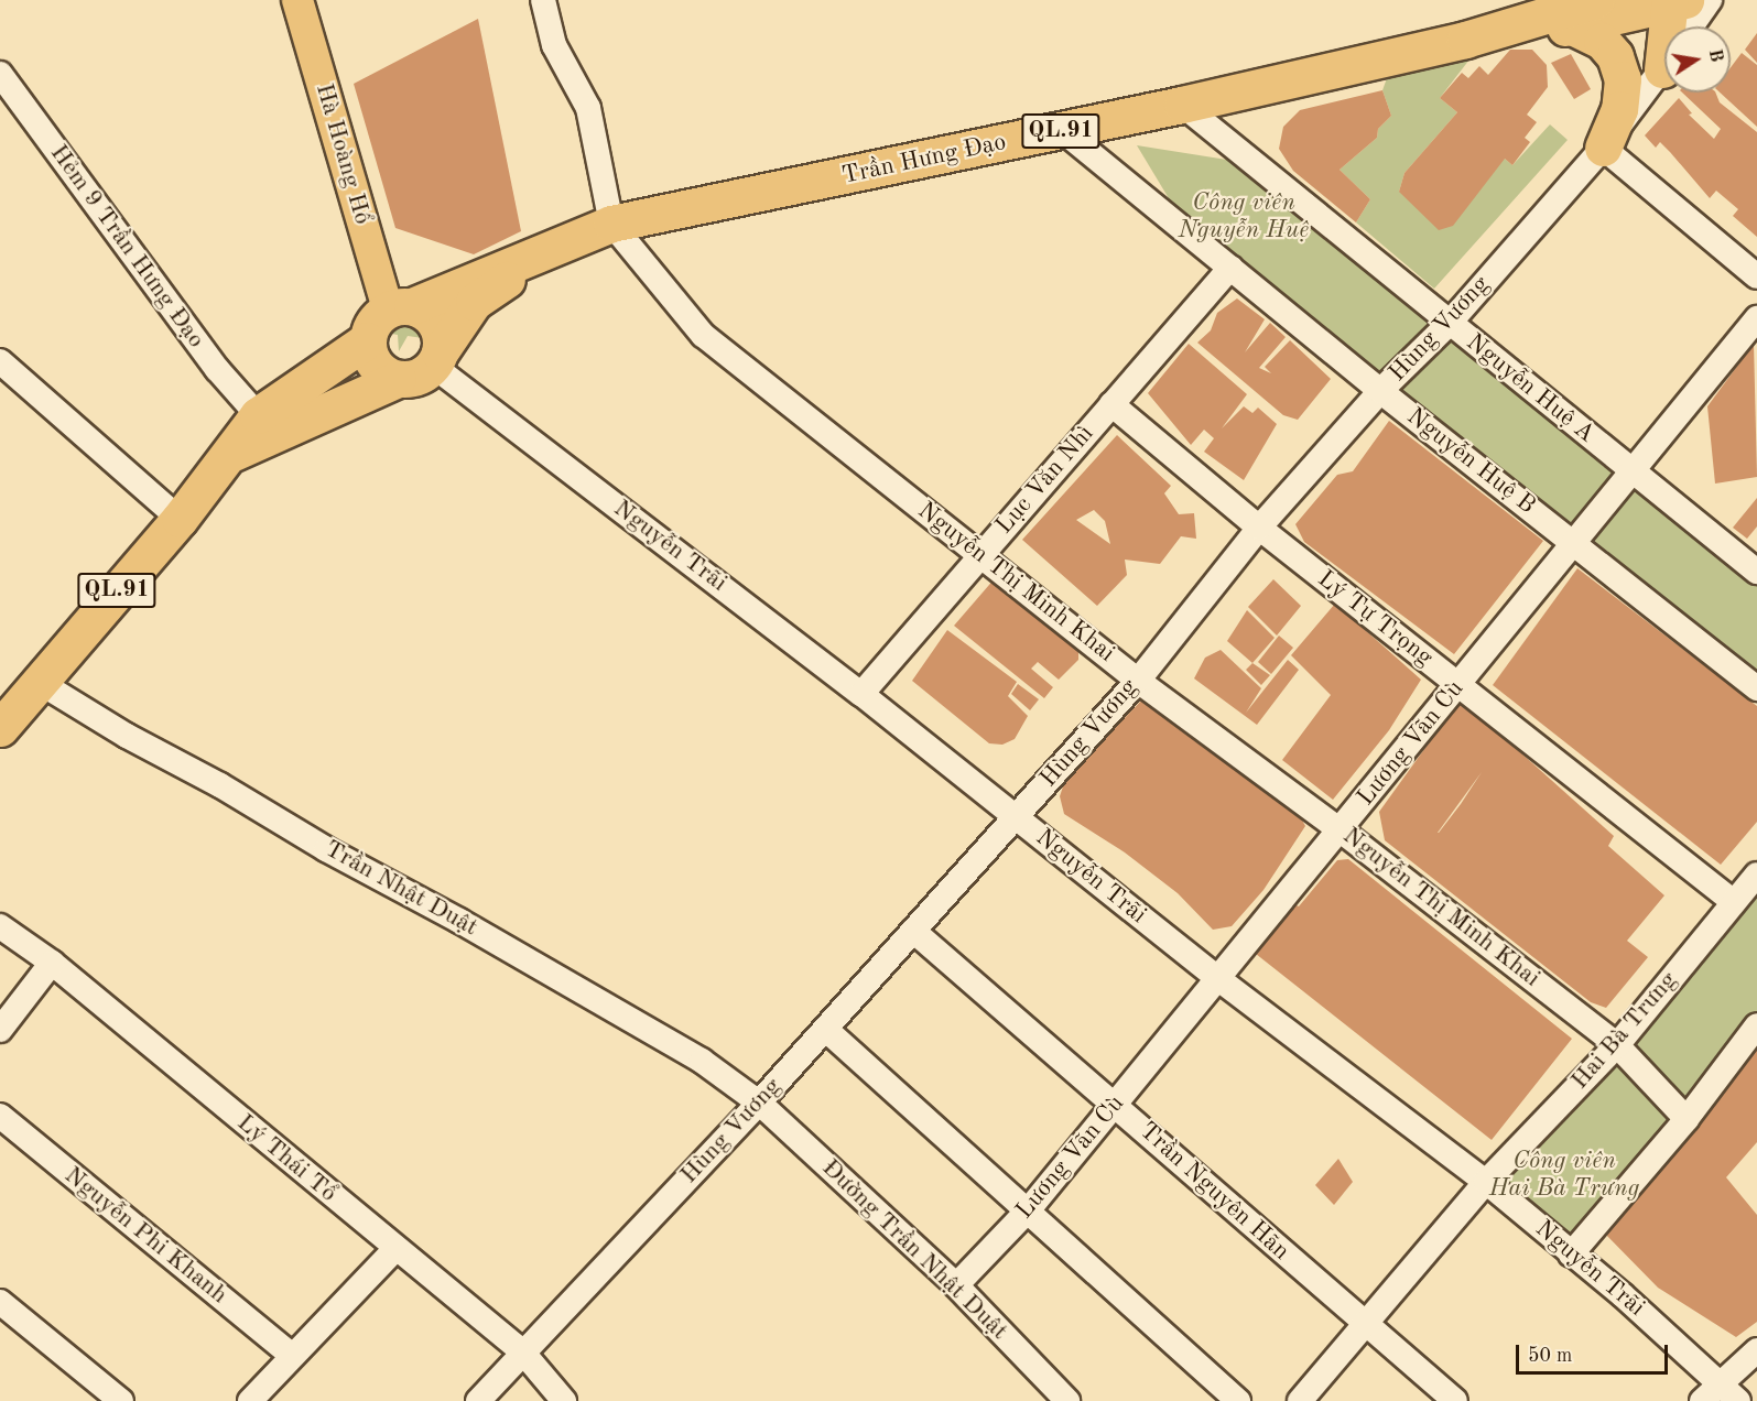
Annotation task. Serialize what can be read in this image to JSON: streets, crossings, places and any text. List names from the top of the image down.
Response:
{
  "streets": {
    "highway": ["QL.91", "Trần Hưng Đạo"],
    "main road": ["Hà Hoàng Hổ"],
    "street": [
      "Hẻm 9 Trần Hưng Đạo",
      "Hùng Vương",
      "Nguyễn Huệ A",
      "Nguyễn Huệ B",
      "Lục Văn Nhì",
      "Nguyễn Trãi",
      "Nguyễn Thị Minh Khai",
      "Lý Tự Trọng",
      "Lương Vãn Cù",
      "Trần Nhật Duật",
      "Hai Bà Trưng",
      "Lý Thái Tổ",
      "Trần Nguyên Hãn",
      "Nguyễn Phi Khanh",
      "Đường Trần Nhật Duật"
    ]
  },
  "crossings": [
    ["QL.91", "Hà Hoàng Hổ"],
    ["QL.91", "Trần Hưng Đạo"],
    ["QL.91", "Hẻm 9 Trần Hưng Đạo"],
    ["QL.91", "Nguyễn Trãi"],
    ["QL.91", "Trần Nhật Duật"],
    ["Hà Hoàng Hổ", "Trần Hưng Đạo"],
    ["Hà Hoàng Hổ", "Nguyễn Trãi"],
    ["Trần Hưng Đạo", "Nguyễn Huệ A"],
    ["Trần Hưng Đạo", "Nguyễn Huệ B"],
    ["Trần Hưng Đạo", "Nguyễn Trãi"],
    ["Trần Hưng Đạo", "Nguyễn Thị Minh Khai"],
    ["Hùng Vương", "Nguyễn Huệ A"],
    ["Hùng Vương", "Nguyễn Huệ B"],
    ["Hùng Vương", "Nguyễn Trãi"],
    ["Hùng Vương", "Nguyễn Thị Minh Khai"],
    ["Hùng Vương", "Lý Tự Trọng"],
    ["Hùng Vương", "Trần Nhật Duật"],
    ["Hùng Vương", "Lý Thái Tổ"],
    ["Hùng Vương", "Trần Nguyên Hãn"],
    ["Hùng Vương", "Đường Trần Nhật Duật"],
    ["Nguyễn Huệ A", "Lương Vãn Cù"],
    ["Nguyễn Huệ B", "Lục Văn Nhì"],
    ["Nguyễn Huệ B", "Lương Vãn Cù"],
    ["Lục Văn Nhì", "Nguyễn Trãi"],
    ["Lục Văn Nhì", "Nguyễn Thị Minh Khai"],
    ["Lục Văn Nhì", "Lý Tự Trọng"],
    ["Nguyễn Trãi", "Lương Vãn Cù"],
    ["Nguyễn Trãi", "Hai Bà Trưng"],
    ["Nguyễn Thị Minh Khai", "Lương Vãn Cù"],
    ["Nguyễn Thị Minh Khai", "Hai Bà Trưng"],
    ["Lý Tự Trọng", "Lương Vãn Cù"],
    ["Lý Tự Trọng", "Hai Bà Trưng"],
    ["Lương Vãn Cù", "Trần Nguyên Hãn"],
    ["Lương Vãn Cù", "Đường Trần Nhật Duật"],
    ["Trần Nhật Duật", "Đường Trần Nhật Duật"],
    ["Hai Bà Trưng", "Trần Nguyên Hãn"]
  ],
  "parks": ["Công viên Nguyễn Huệ", "Công viên Hai Bà Trưng"],
  "scale_bar": "50 m",
  "north": "right"
}
